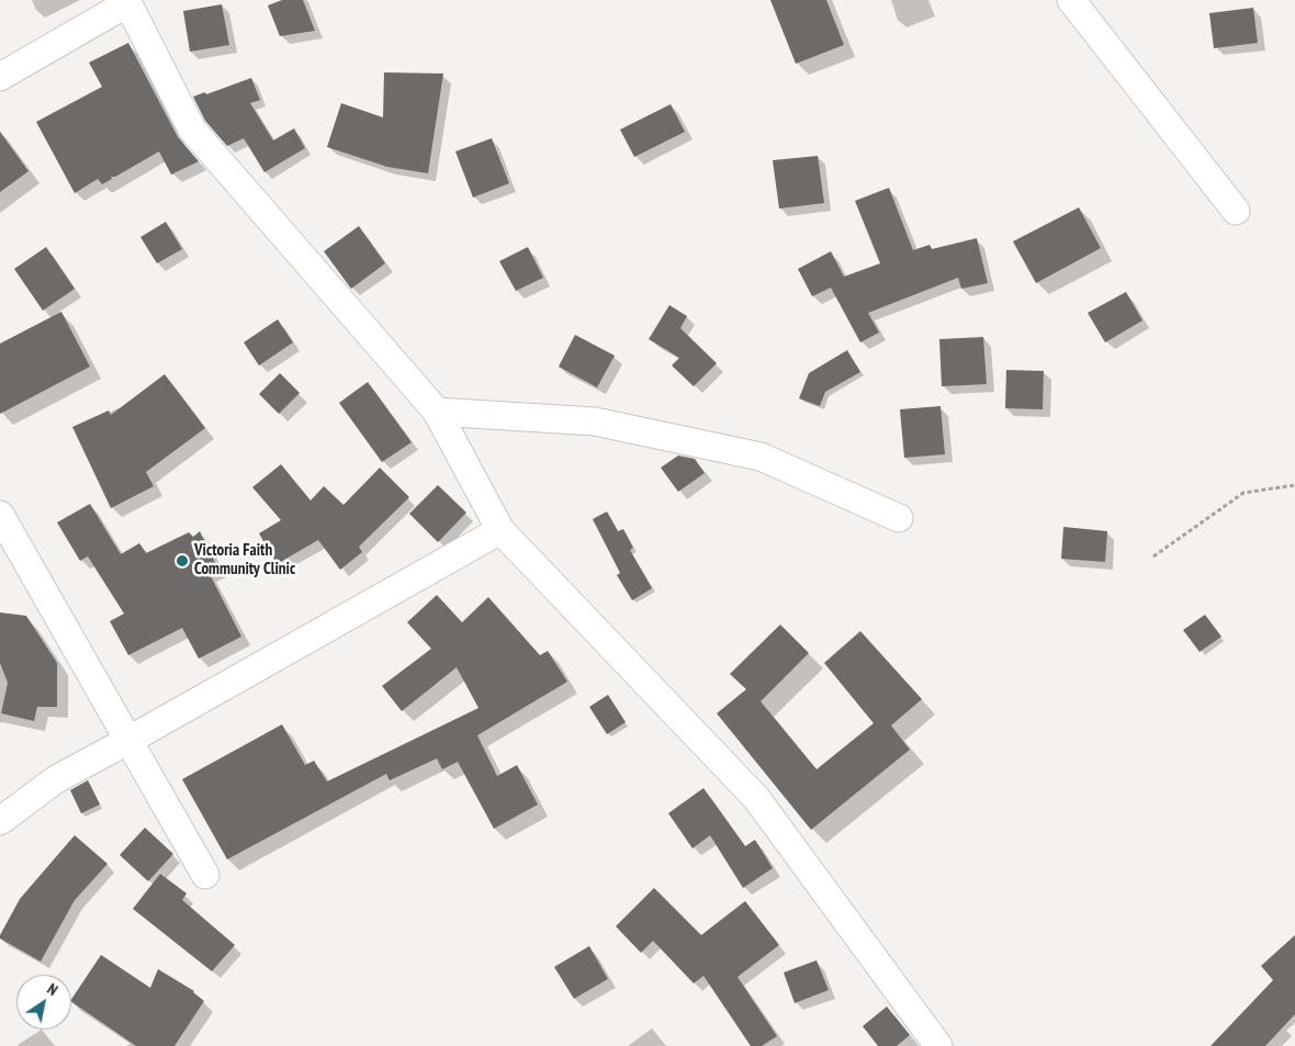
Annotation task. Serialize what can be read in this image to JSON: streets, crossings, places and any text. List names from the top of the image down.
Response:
{
  "places": ["Victoria Faith Community Clinic"],
  "north": "top right"
}
